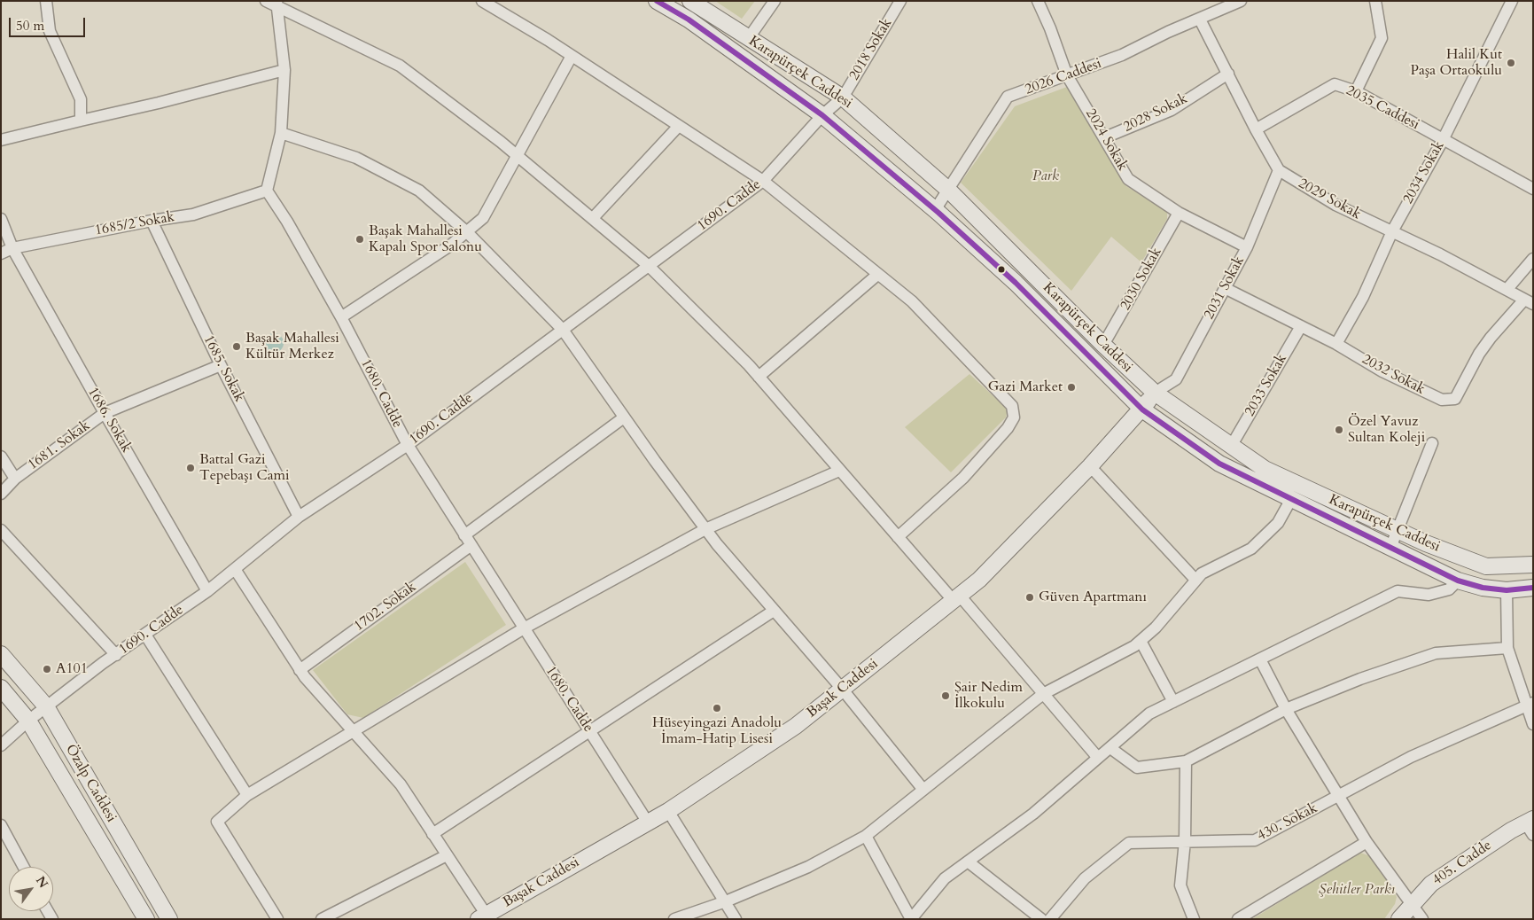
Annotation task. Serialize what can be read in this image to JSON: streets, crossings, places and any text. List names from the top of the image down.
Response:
{
  "streets": {
    "main road": [
      "Karapürçek Caddesi",
      "Başak Caddesi",
      "Özalp Caddesi",
      "405. Cadde"
    ],
    "street": [
      "2018 Sokak",
      "2026 Caddesi",
      "2035 Caddesi",
      "2028 Sokak",
      "2024 Sokak",
      "2034 Sokak",
      "2029 Sokak",
      "1690. Cadde",
      "1685/2 Sokak",
      "2030 Sokak",
      "2031 Sokak",
      "1685. Sokak",
      "2032 Sokak",
      "2033 Sokak",
      "1680. Cadde",
      "1686. Sokak",
      "1681. Sokak",
      "1702. Sokak",
      "430. Sokak"
    ]
  },
  "crossings": [
    ["2018 Sokak", "Karapürçek Caddesi"],
    ["2018 Sokak", "1690. Cadde"],
    ["Karapürçek Caddesi", "2026 Caddesi"],
    ["Karapürçek Caddesi", "1690. Cadde"],
    ["Karapürçek Caddesi", "2030 Sokak"],
    ["Karapürçek Caddesi", "2031 Sokak"],
    ["Karapürçek Caddesi", "2033 Sokak"],
    ["Karapürçek Caddesi", "Başak Caddesi"],
    ["2026 Caddesi", "2024 Sokak"],
    ["2026 Caddesi", "2029 Sokak"],
    ["2035 Caddesi", "2034 Sokak"],
    ["2035 Caddesi", "2029 Sokak"],
    ["2028 Sokak", "2024 Sokak"],
    ["2028 Sokak", "2029 Sokak"],
    ["2024 Sokak", "2030 Sokak"],
    ["2024 Sokak", "2031 Sokak"],
    ["2034 Sokak", "2029 Sokak"],
    ["2034 Sokak", "2032 Sokak"],
    ["2029 Sokak", "2031 Sokak"],
    ["2029 Sokak", "2032 Sokak"],
    ["1690. Cadde", "1685. Sokak"],
    ["1690. Cadde", "1680. Cadde"],
    ["1690. Cadde", "1686. Sokak"],
    ["1690. Cadde", "Özalp Caddesi"],
    ["1685/2 Sokak", "1685. Sokak"],
    ["1685/2 Sokak", "1680. Cadde"],
    ["1685/2 Sokak", "1686. Sokak"],
    ["2031 Sokak", "2032 Sokak"],
    ["2031 Sokak", "Başak Caddesi"],
    ["1685. Sokak", "1681. Sokak"],
    ["2032 Sokak", "2033 Sokak"],
    ["1680. Cadde", "1702. Sokak"],
    ["1680. Cadde", "Başak Caddesi"],
    ["1686. Sokak", "1681. Sokak"]
  ],
  "parks": ["Park", "Şehitler Parkı"],
  "places": [
    "Halil Kut Paşa Ortaokulu",
    "Başak Mahallesi Kapalı Spor Salonu",
    "Başak Mahallesi Kültür Merkez",
    "Gazi Market",
    "Özel Yavuz Sultan Koleji",
    "Battal Gazi Tepebaşı Cami",
    "Güven Apartmanı",
    "A101",
    "Şair Nedim İlkokulu",
    "Hüseyingazi Anadolu İmam-Hatip Lisesi"
  ],
  "scale_bar": "50 m",
  "north": "top right"
}
